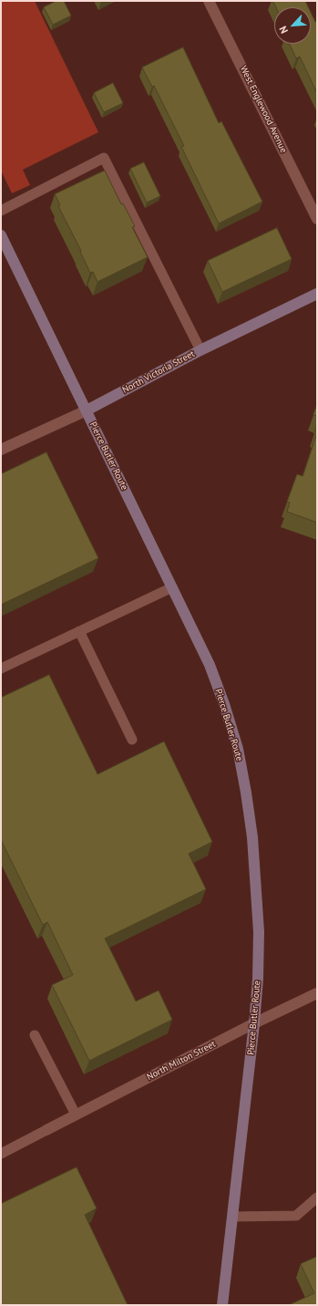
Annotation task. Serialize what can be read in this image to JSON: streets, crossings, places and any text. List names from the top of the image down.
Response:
{
  "streets": {
    "main road": ["North Victoria Street", "Pierce Butler Route"],
    "street": ["West Englewood Avenue", "North Milton Street"]
  },
  "crossings": [
    ["North Victoria Street", "Pierce Butler Route"],
    ["Pierce Butler Route", "North Milton Street"]
  ],
  "north": "bottom left"
}
